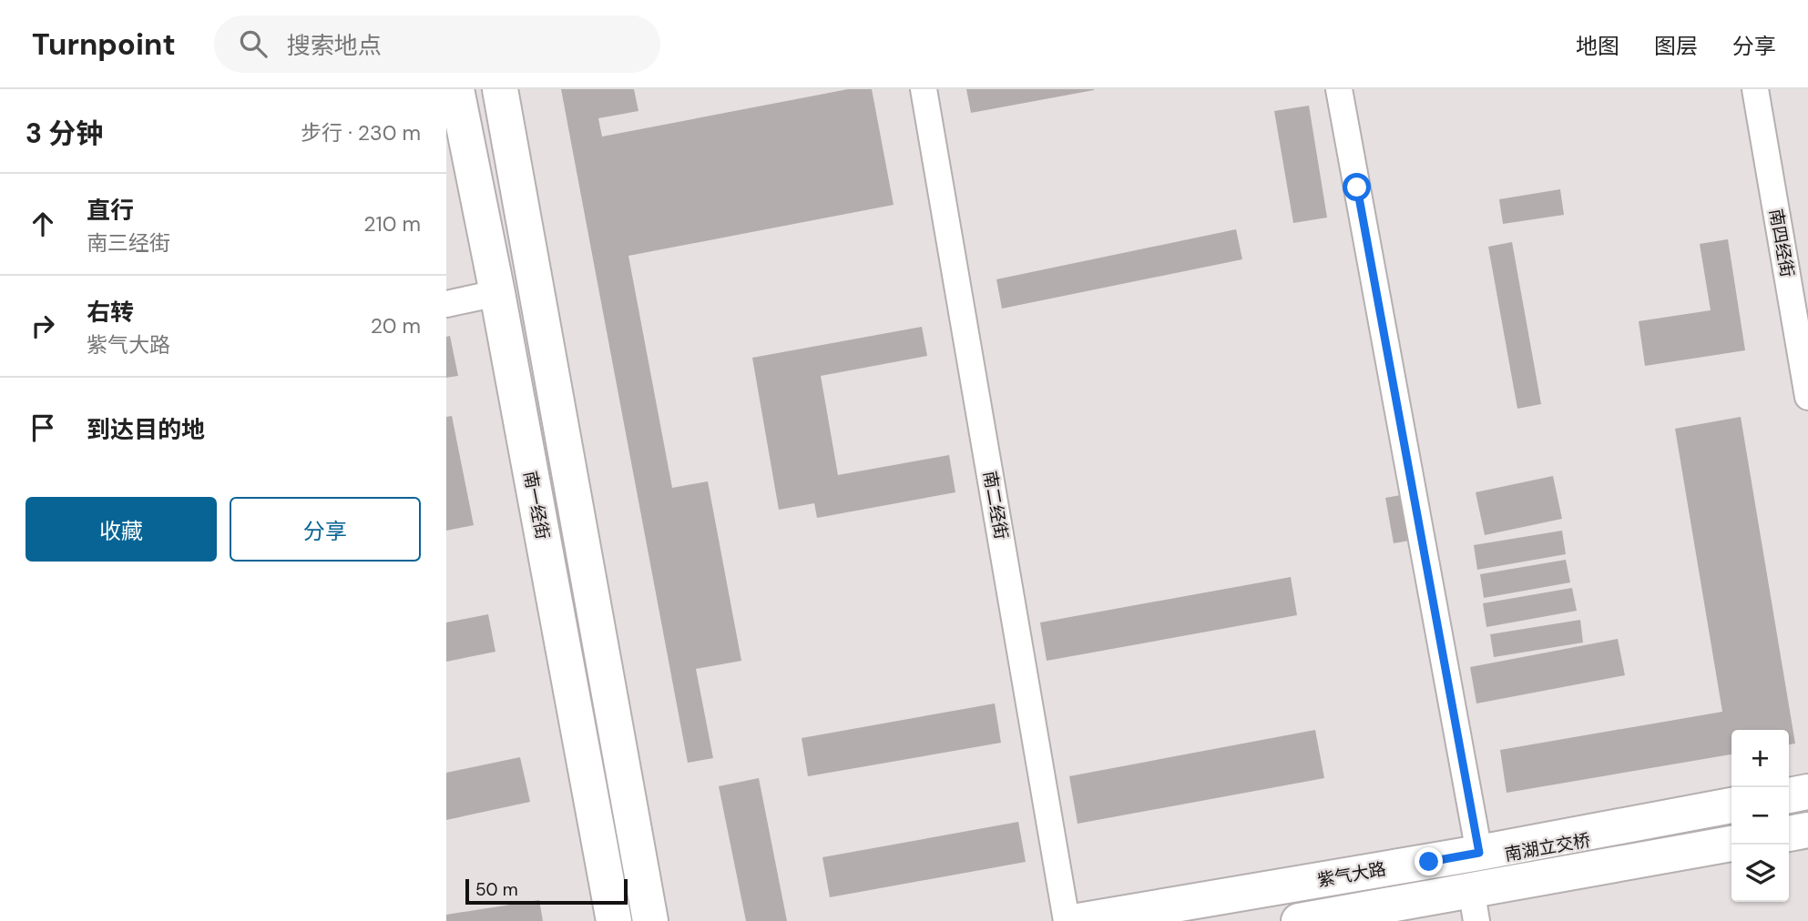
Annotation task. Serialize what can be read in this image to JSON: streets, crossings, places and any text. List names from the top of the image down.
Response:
{
  "streets": {
    "main road": ["南一经街", "南湖立交桥", "紫气大路"],
    "street": ["南四经街", "南二经街"]
  },
  "scale_bar": "50 m",
  "page": {
    "header": "Turnpoint",
    "search": "搜索地点",
    "nav": ["地图", "图层", "分享"],
    "heading": ["3 分钟", "步行 · 230 m"],
    "list": [
      ["直行", "南三经街", "210 m"],
      ["右转", "紫气大路", "20 m"],
      "到达目的地"
    ],
    "buttons": ["收藏", "分享"],
    "map_buttons": ["+", "−"],
    "scale": "50 m"
  }
}
